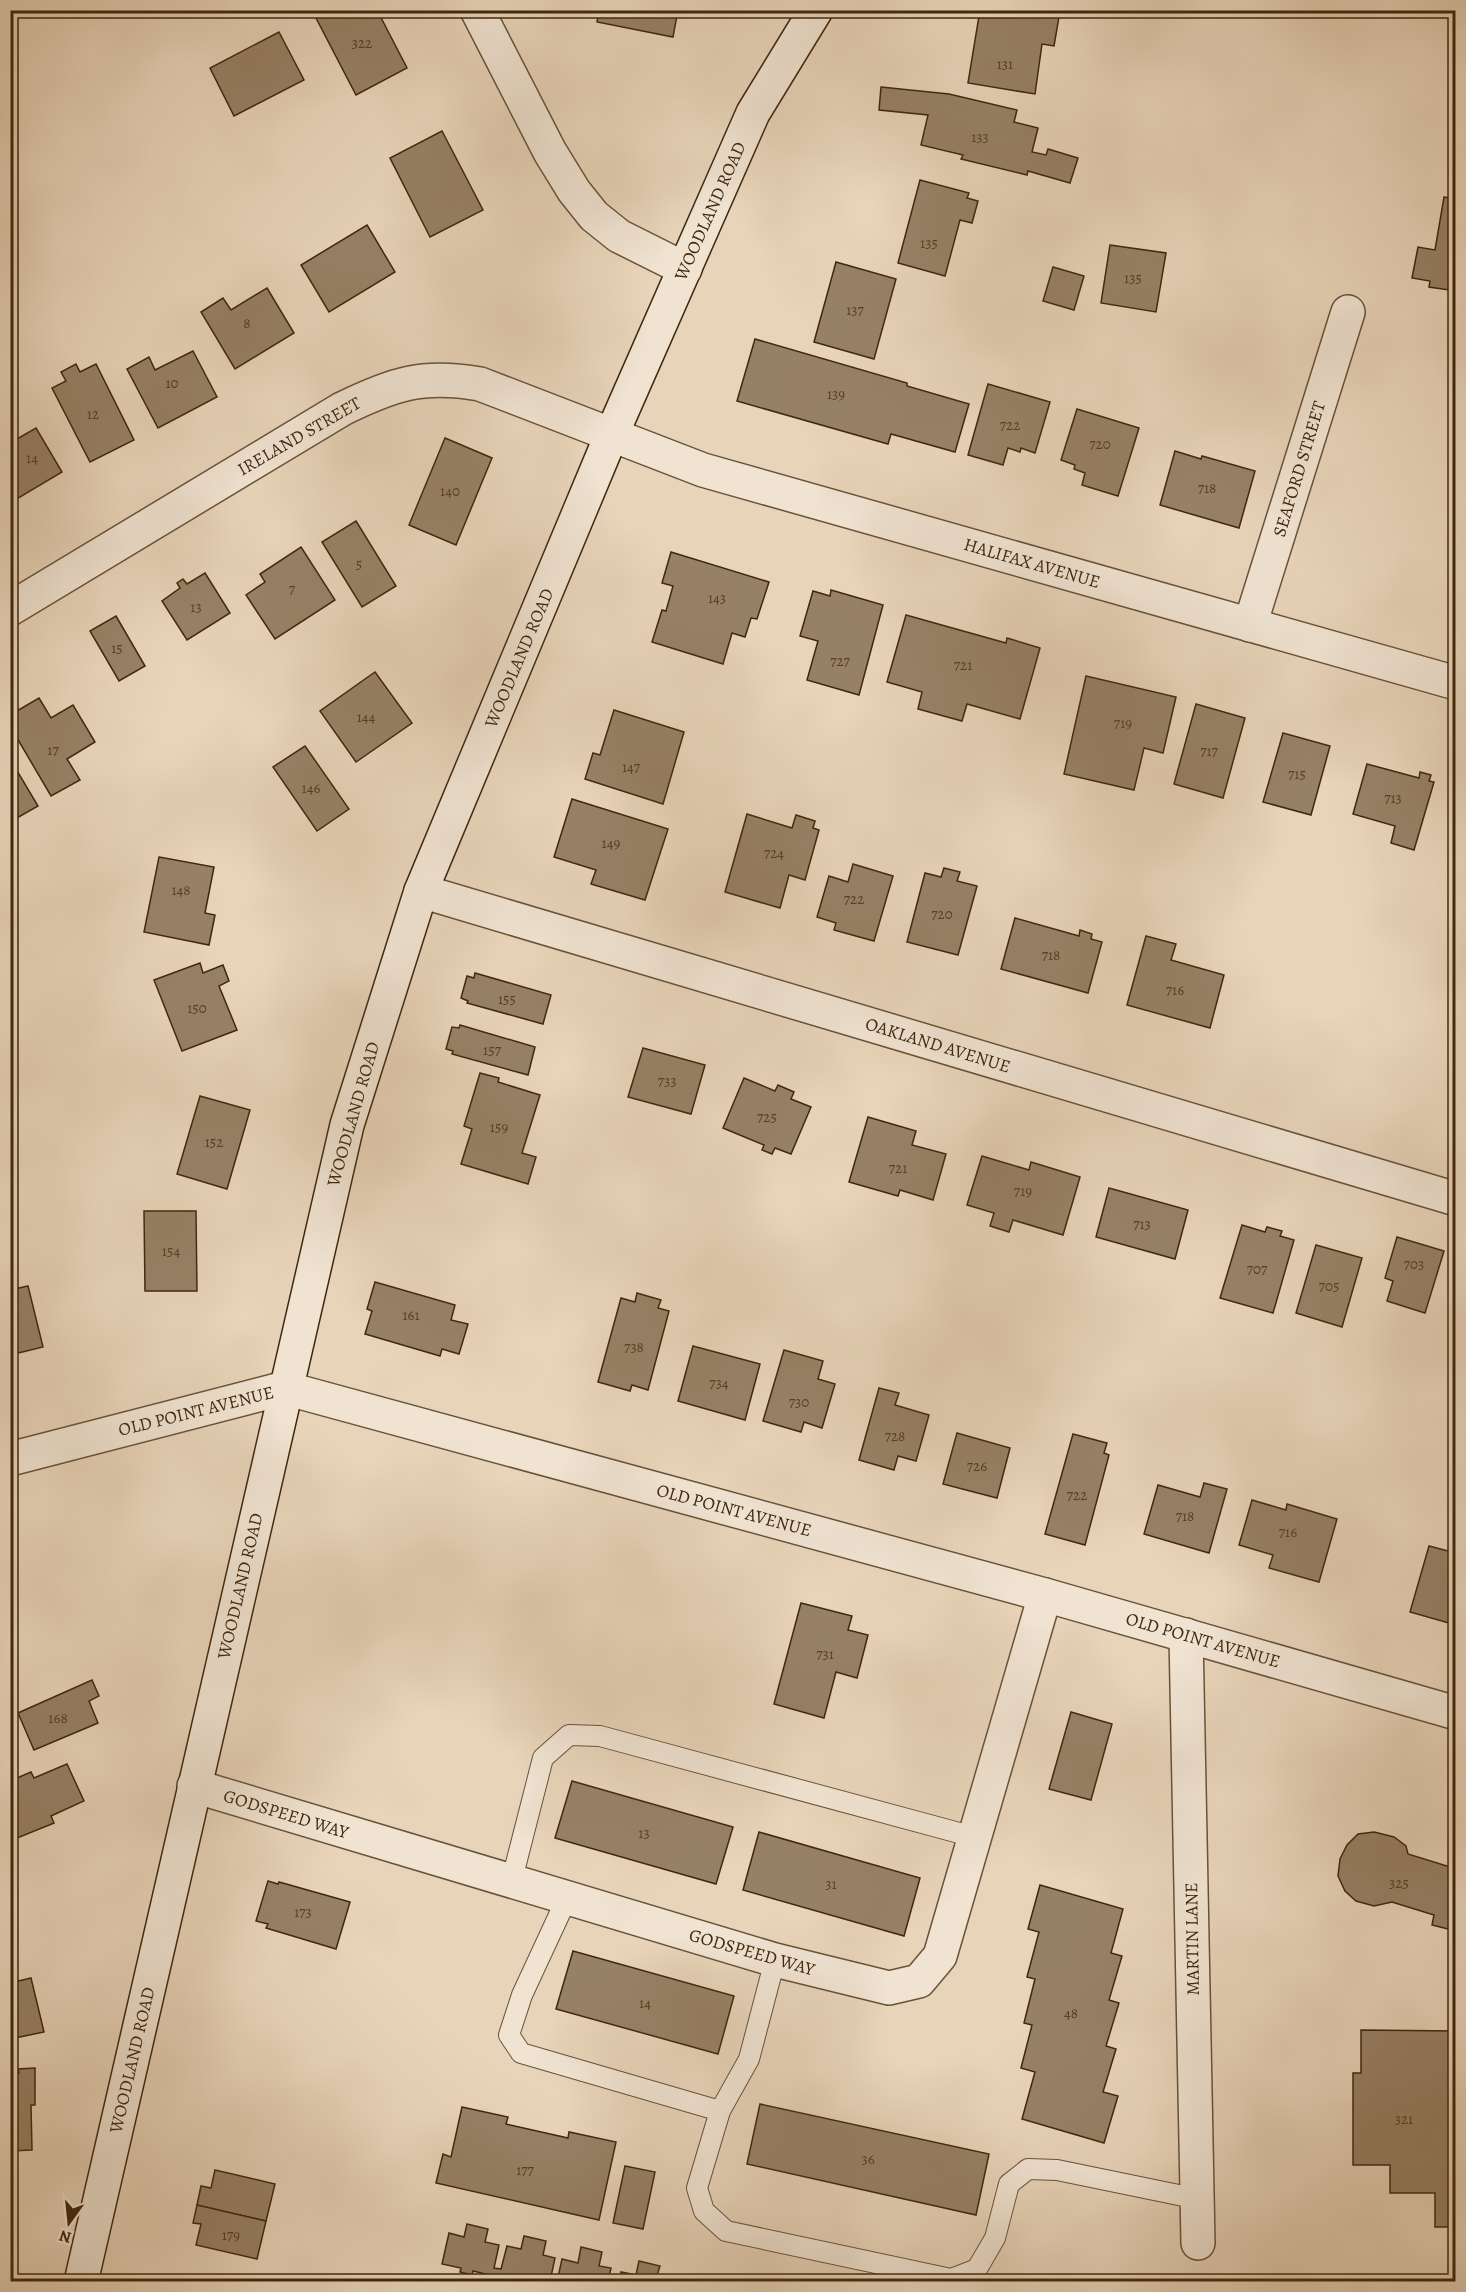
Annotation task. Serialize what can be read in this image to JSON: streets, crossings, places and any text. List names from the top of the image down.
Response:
{
  "streets": {
    "street": [
      "WOODLAND ROAD",
      "IRELAND STREET",
      "SEAFORD STREET",
      "HALIFAX AVENUE",
      "OAKLAND AVENUE",
      "OLD POINT AVENUE",
      "GODSPEED WAY",
      "MARTIN LANE"
    ]
  },
  "crossings": [
    ["WOODLAND ROAD", "IRELAND STREET"],
    ["WOODLAND ROAD", "HALIFAX AVENUE"],
    ["WOODLAND ROAD", "OAKLAND AVENUE"],
    ["WOODLAND ROAD", "OLD POINT AVENUE"],
    ["WOODLAND ROAD", "GODSPEED WAY"],
    ["IRELAND STREET", "HALIFAX AVENUE"],
    ["SEAFORD STREET", "HALIFAX AVENUE"],
    ["OLD POINT AVENUE", "GODSPEED WAY"],
    ["OLD POINT AVENUE", "MARTIN LANE"]
  ],
  "house_numbers": [
    "322",
    "131",
    "133",
    "135",
    "135",
    "137",
    "8",
    "10",
    "139",
    "12",
    "722",
    "720",
    "14",
    "718",
    "140",
    "5",
    "7",
    "143",
    "13",
    "15",
    "727",
    "721",
    "144",
    "719",
    "17",
    "717",
    "147",
    "715",
    "146",
    "713",
    "149",
    "724",
    "148",
    "722",
    "720",
    "718",
    "716",
    "155",
    "150",
    "157",
    "733",
    "725",
    "159",
    "152",
    "721",
    "719",
    "713",
    "154",
    "703",
    "707",
    "705",
    "161",
    "738",
    "734",
    "730",
    "728",
    "726",
    "722",
    "718",
    "716",
    "731",
    "168",
    "13",
    "325",
    "31",
    "173",
    "14",
    "48",
    "321",
    "36",
    "177",
    "179"
  ],
  "north": "bottom"
}
